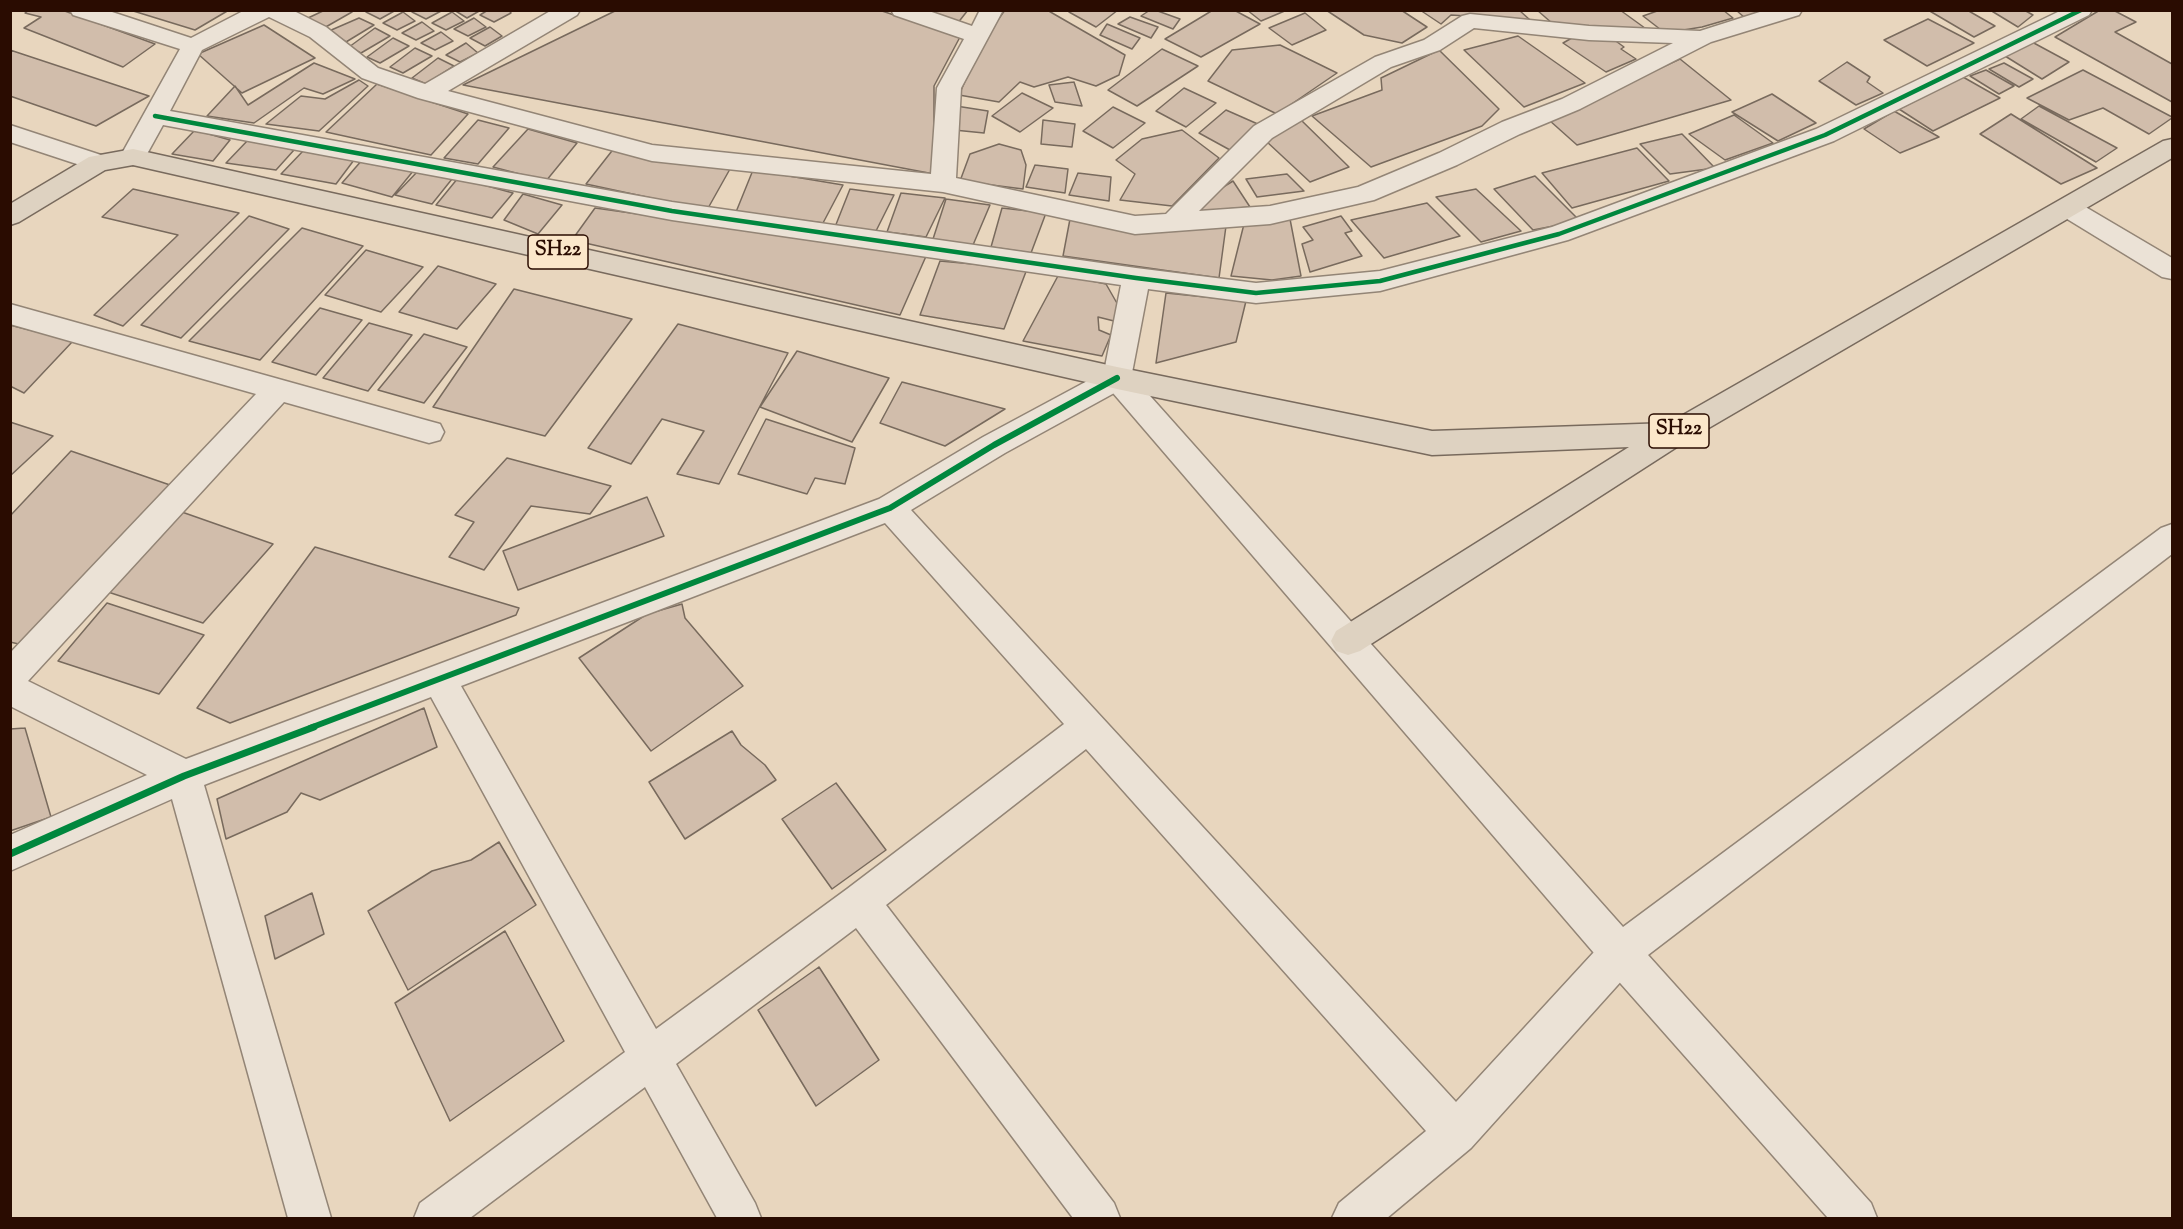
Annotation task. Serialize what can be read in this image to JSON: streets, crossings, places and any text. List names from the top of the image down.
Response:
{
  "streets": {
    "main road": ["SH22"]
  }
}
